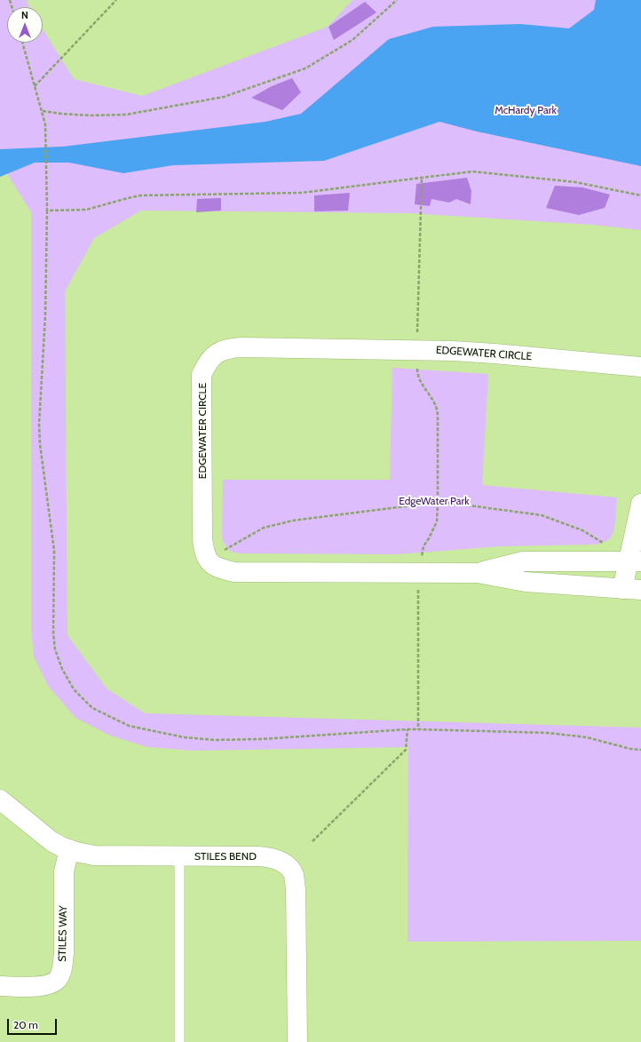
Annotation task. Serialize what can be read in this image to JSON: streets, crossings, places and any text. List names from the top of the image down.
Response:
{
  "streets": {
    "street": ["EDGEWATER CIRCLE", "STILES BEND", "STILES WAY"]
  },
  "crossings": [
    ["STILES BEND", "STILES WAY"]
  ],
  "parks": ["McHardy Park", "EdgeWater Park"],
  "scale_bar": "20 m",
  "north": "top"
}
